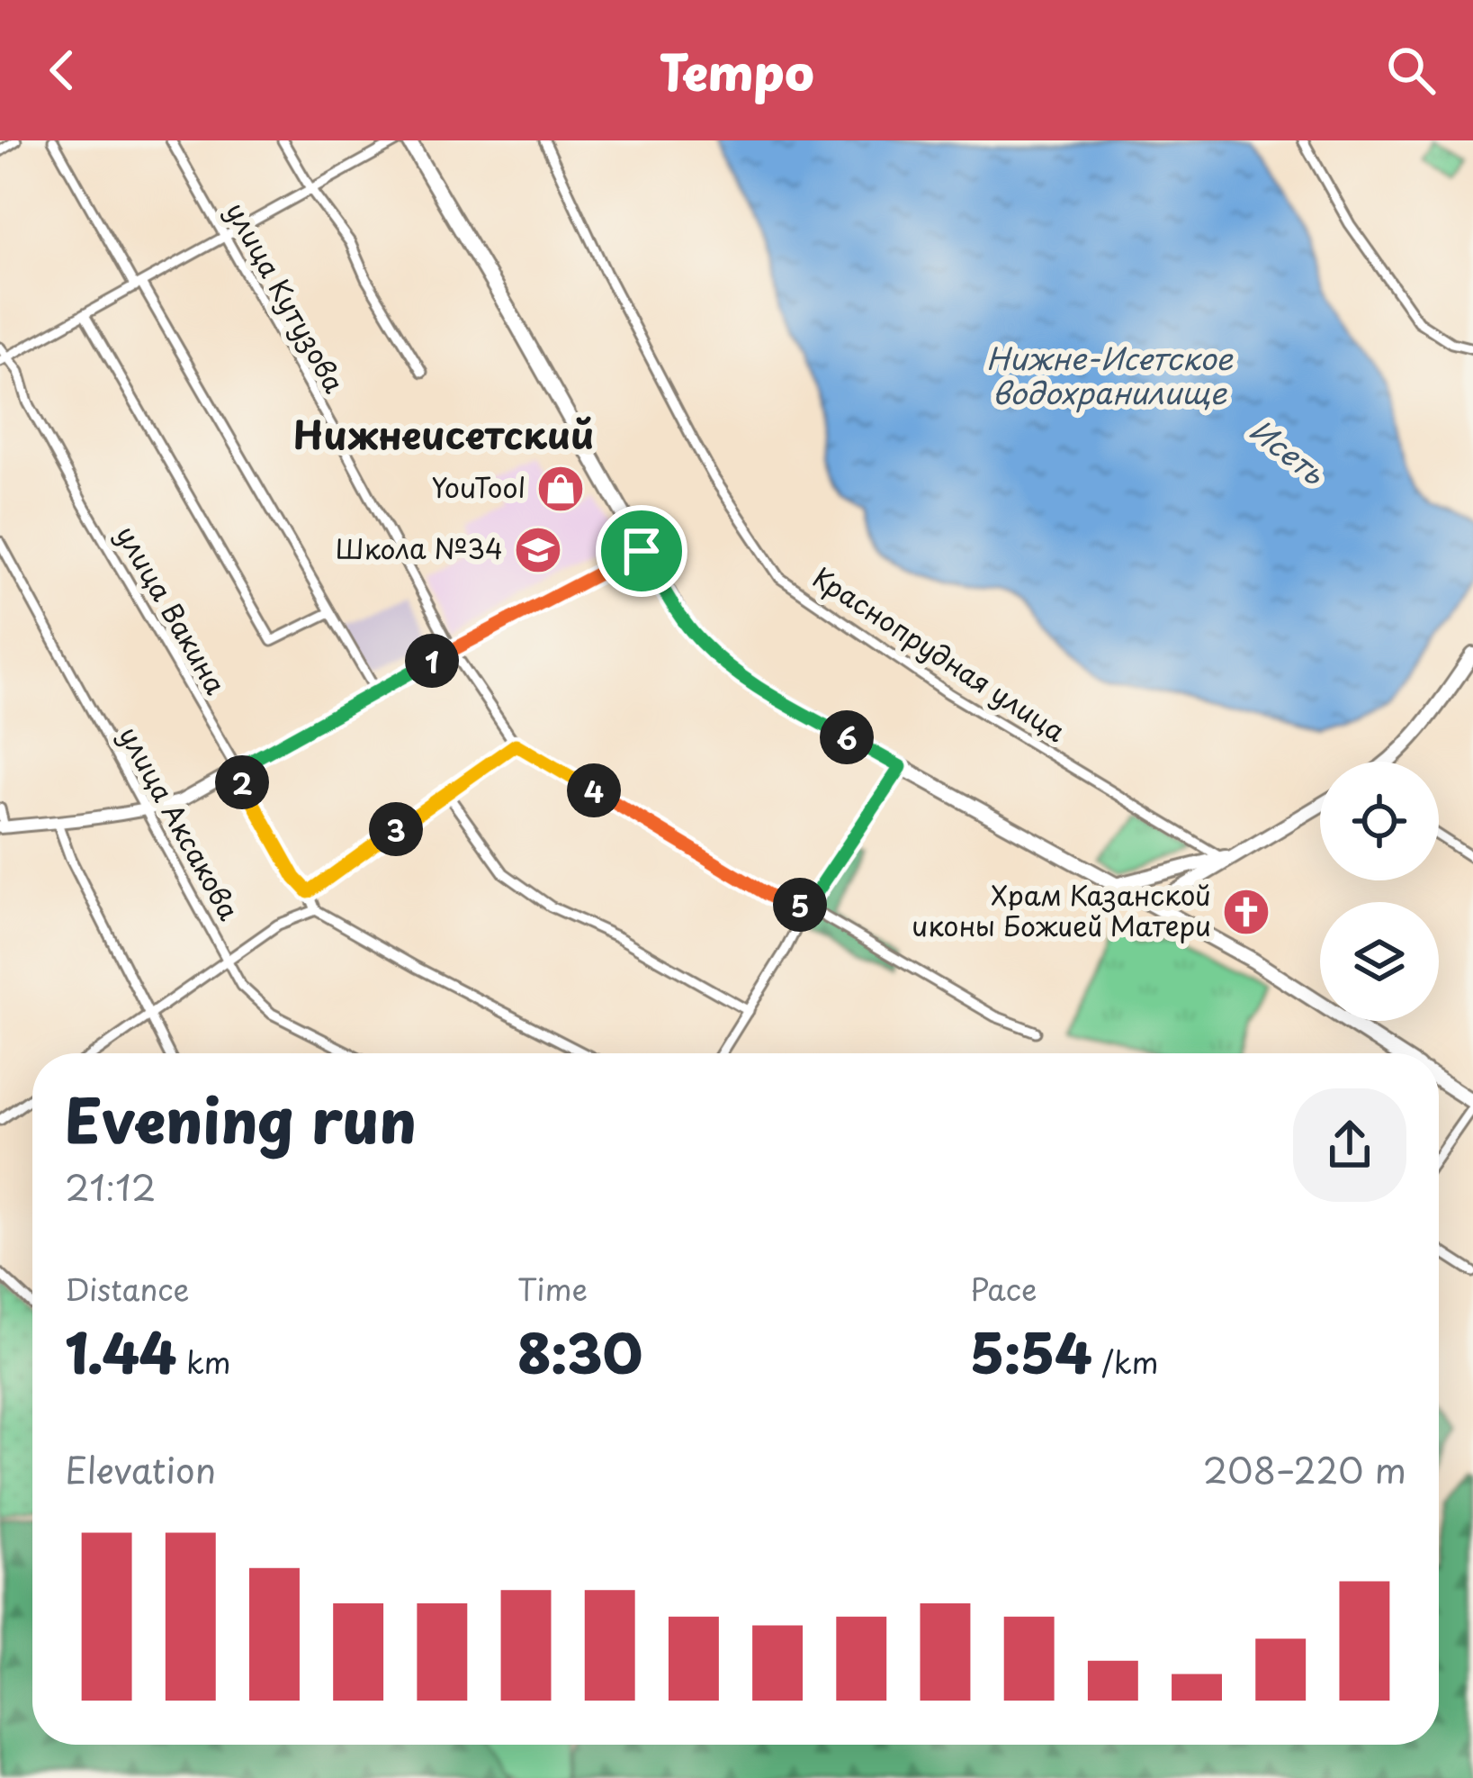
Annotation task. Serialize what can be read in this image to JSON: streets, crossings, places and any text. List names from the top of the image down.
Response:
{
  "streets": {
    "street": [
      "улица Кутузова",
      "улица Вакина",
      "Краснопрудная улица",
      "улица Аксакова"
    ]
  },
  "districts": ["Нижнеисетский"],
  "water": ["Нижне-Исетское водохранилище", "Исеть"],
  "places": {
    "shop": ["YouTool"],
    "school or university": ["Школа №34"],
    "church": ["Храм Казанской иконы Божией Матери"]
  },
  "page": {
    "header": "Tempo",
    "pins": [
      "1",
      "6",
      "2",
      "4",
      "3",
      "5"
    ],
    "heading": ["Evening run", "21:12"],
    "stats": [
      ["Distance", "1.44 km"],
      ["Time", "8:30"],
      ["Pace", "5:54 /km"]
    ],
    "chart": ["Elevation", "208–220 m"]
  }
}
